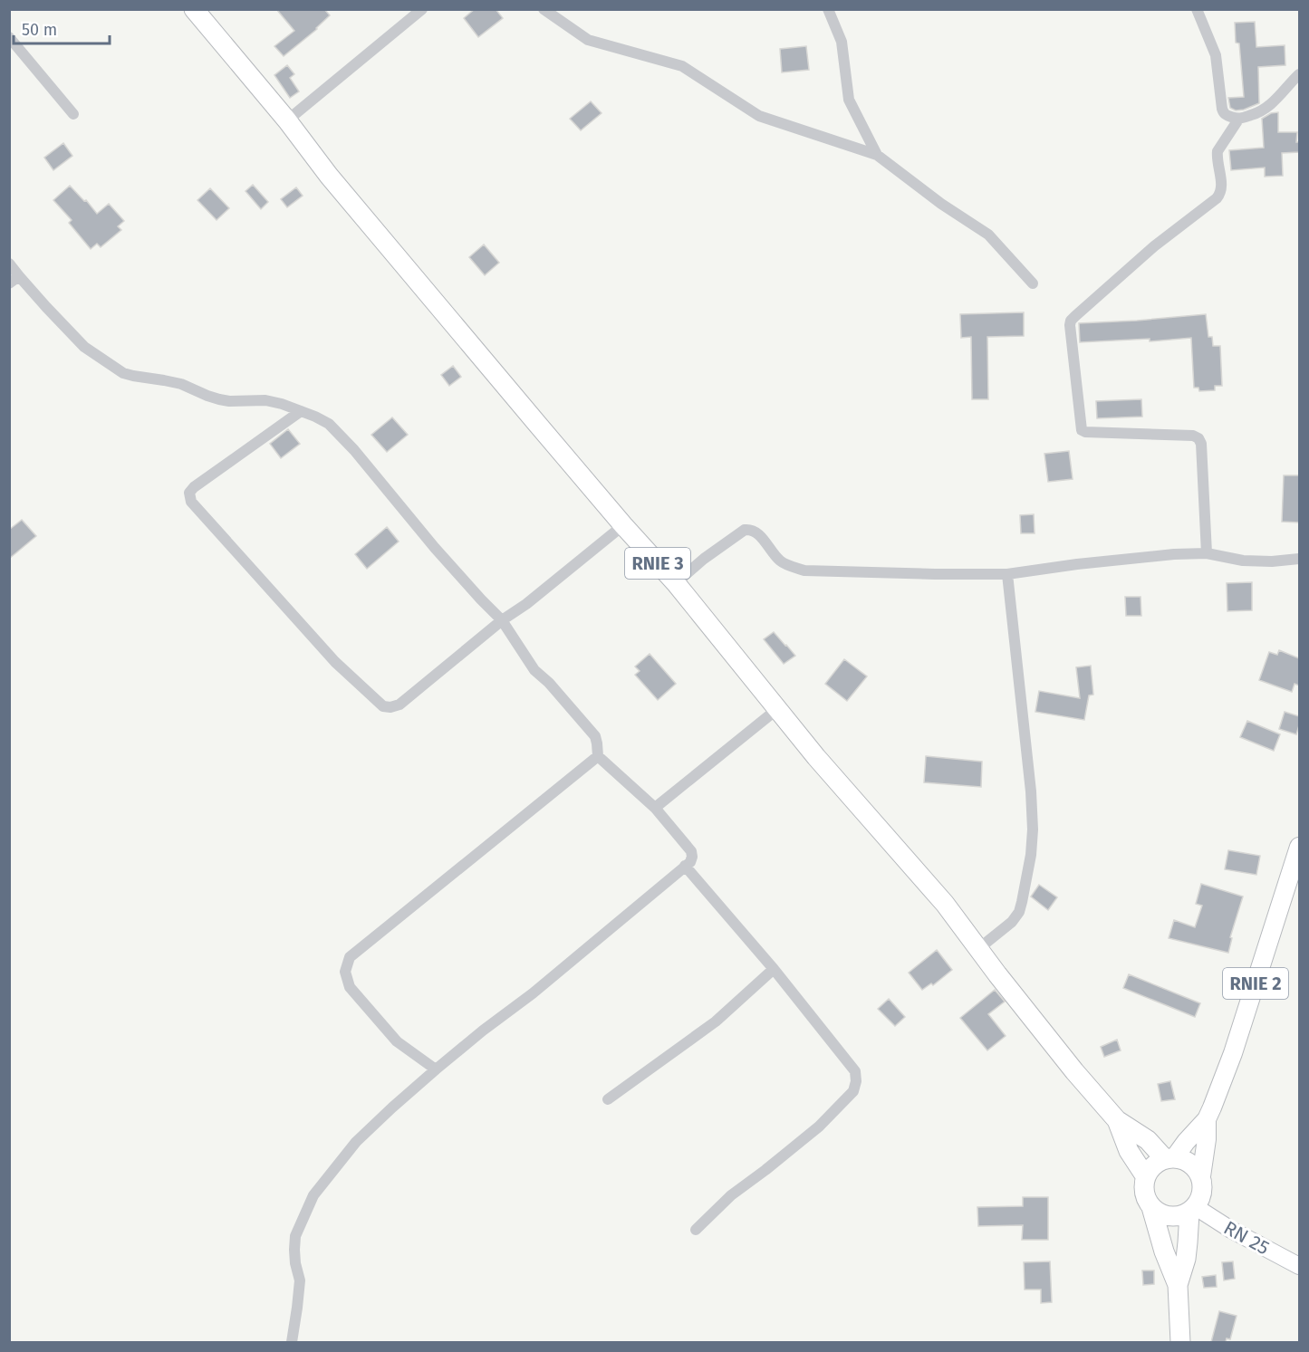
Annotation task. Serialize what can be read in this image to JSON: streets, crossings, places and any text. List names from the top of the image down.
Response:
{
  "streets": {
    "highway": ["RNIE 3", "RNIE 2"],
    "main road": ["RN 25"]
  },
  "crossings": [
    ["RNIE 3", "RNIE 2"],
    ["RNIE 3", "RN 25"],
    ["RNIE 2", "RN 25"]
  ],
  "scale_bar": "50 m"
}
